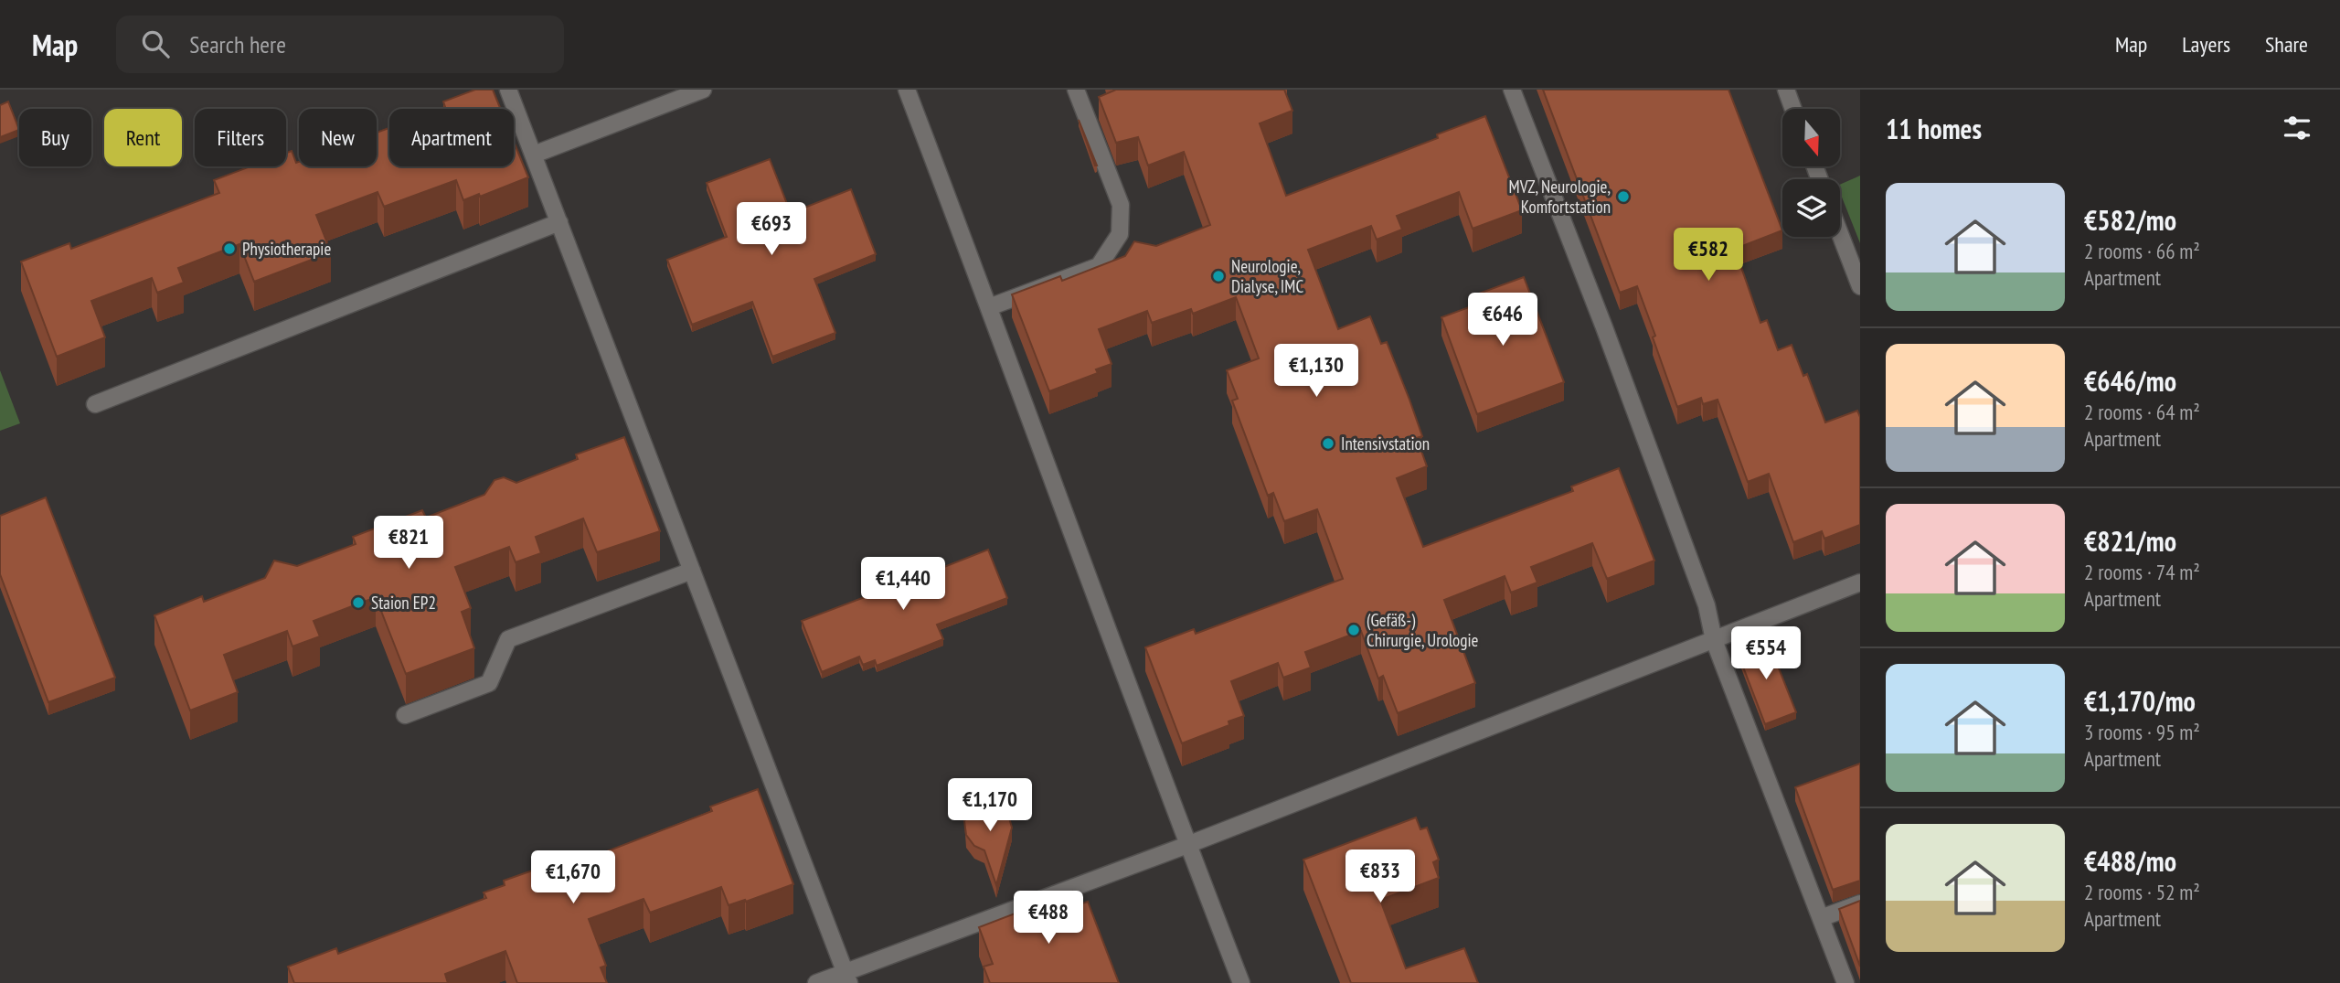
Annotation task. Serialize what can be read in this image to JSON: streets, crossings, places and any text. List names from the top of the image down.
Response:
{
  "places": [
    "MVZ, Neurologie, Komfortstation",
    "Physiotherapie",
    "Neurologie, Dialyse, IMC",
    "Intensivstation",
    "Staion EP2",
    "(Gefäß-) Chirurgie, Urologie"
  ],
  "north": "bottom",
  "page": {
    "header": "Map",
    "search": "Search here",
    "nav": ["Map", "Layers", "Share"],
    "heading": "11 homes",
    "chip": [
      "Buy",
      "Rent",
      "Filters",
      "New",
      "Apartment"
    ],
    "list": [
      {
        "name": "€582/mo",
        "note": "2 rooms · 66 m² · Apartment"
      },
      {
        "name": "€646/mo",
        "note": "2 rooms · 64 m² · Apartment"
      },
      {
        "name": "€821/mo",
        "note": "2 rooms · 74 m² · Apartment"
      },
      {
        "name": "€1,170/mo",
        "note": "3 rooms · 95 m² · Apartment"
      },
      {
        "name": "€488/mo",
        "note": "2 rooms · 52 m² · Apartment"
      }
    ],
    "price": [
      "€693",
      "€582",
      "€646",
      "€1,130",
      "€821",
      "€1,440",
      "€554",
      "€1,170",
      "€833",
      "€1,670",
      "€488"
    ]
  }
}
